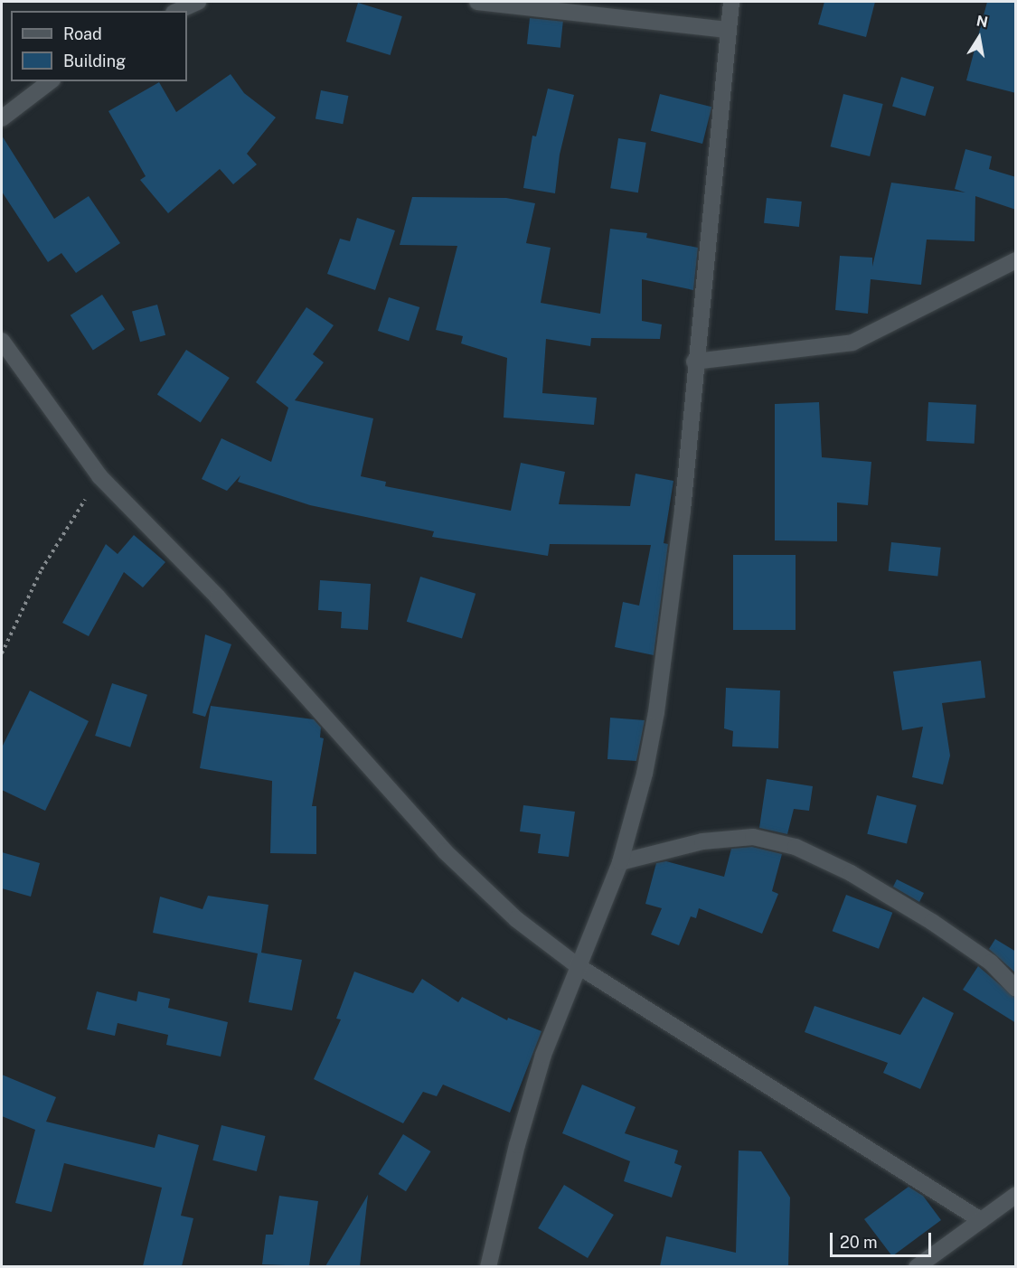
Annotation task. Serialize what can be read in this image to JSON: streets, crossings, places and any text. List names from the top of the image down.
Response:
{
  "legend": ["Road", "Building"],
  "scale_bar": "20 m",
  "north": "top"
}
